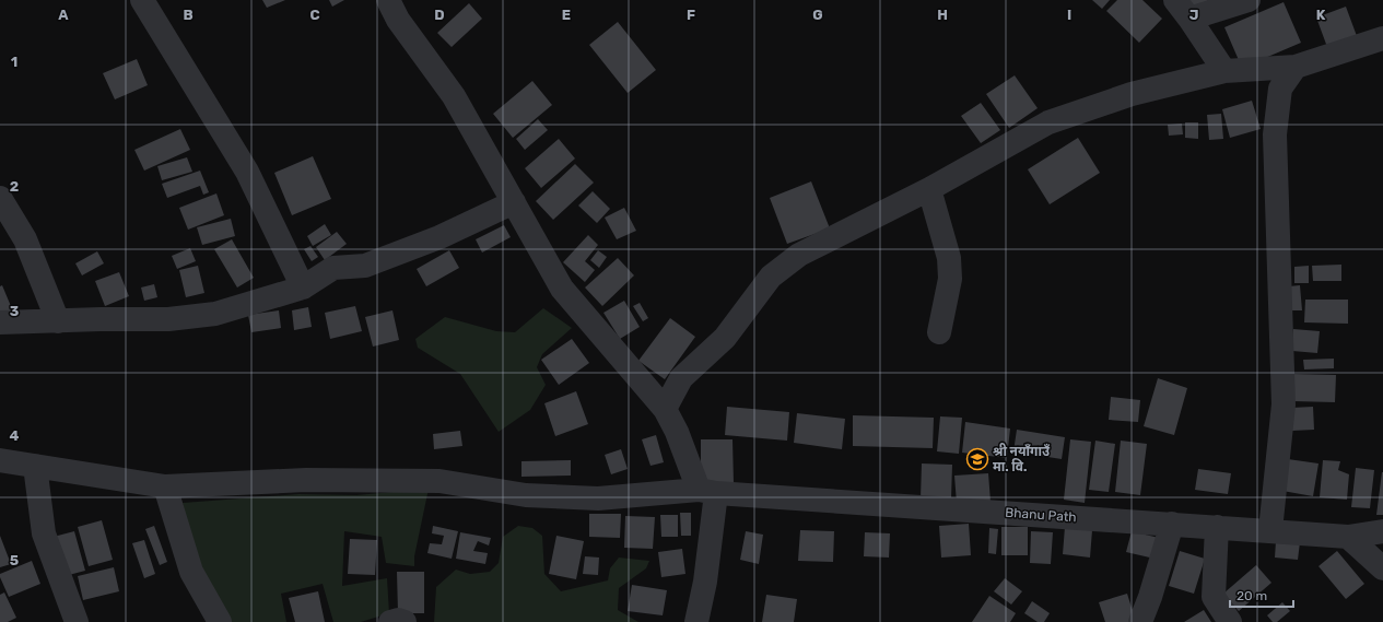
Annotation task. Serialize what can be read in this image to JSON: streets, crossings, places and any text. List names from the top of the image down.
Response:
{
  "streets": {
    "street": ["Bhanu Path"]
  },
  "places": {
    "school or university": ["श्री नयाँगाउँ मा. वि."]
  },
  "scale_bar": "20 m",
  "grid": {
    "columns": [
      "A",
      "B",
      "C",
      "D",
      "E",
      "F",
      "G",
      "H",
      "I",
      "J",
      "K"
    ],
    "rows": [
      "1",
      "2",
      "3",
      "4",
      "5"
    ]
  }
}
